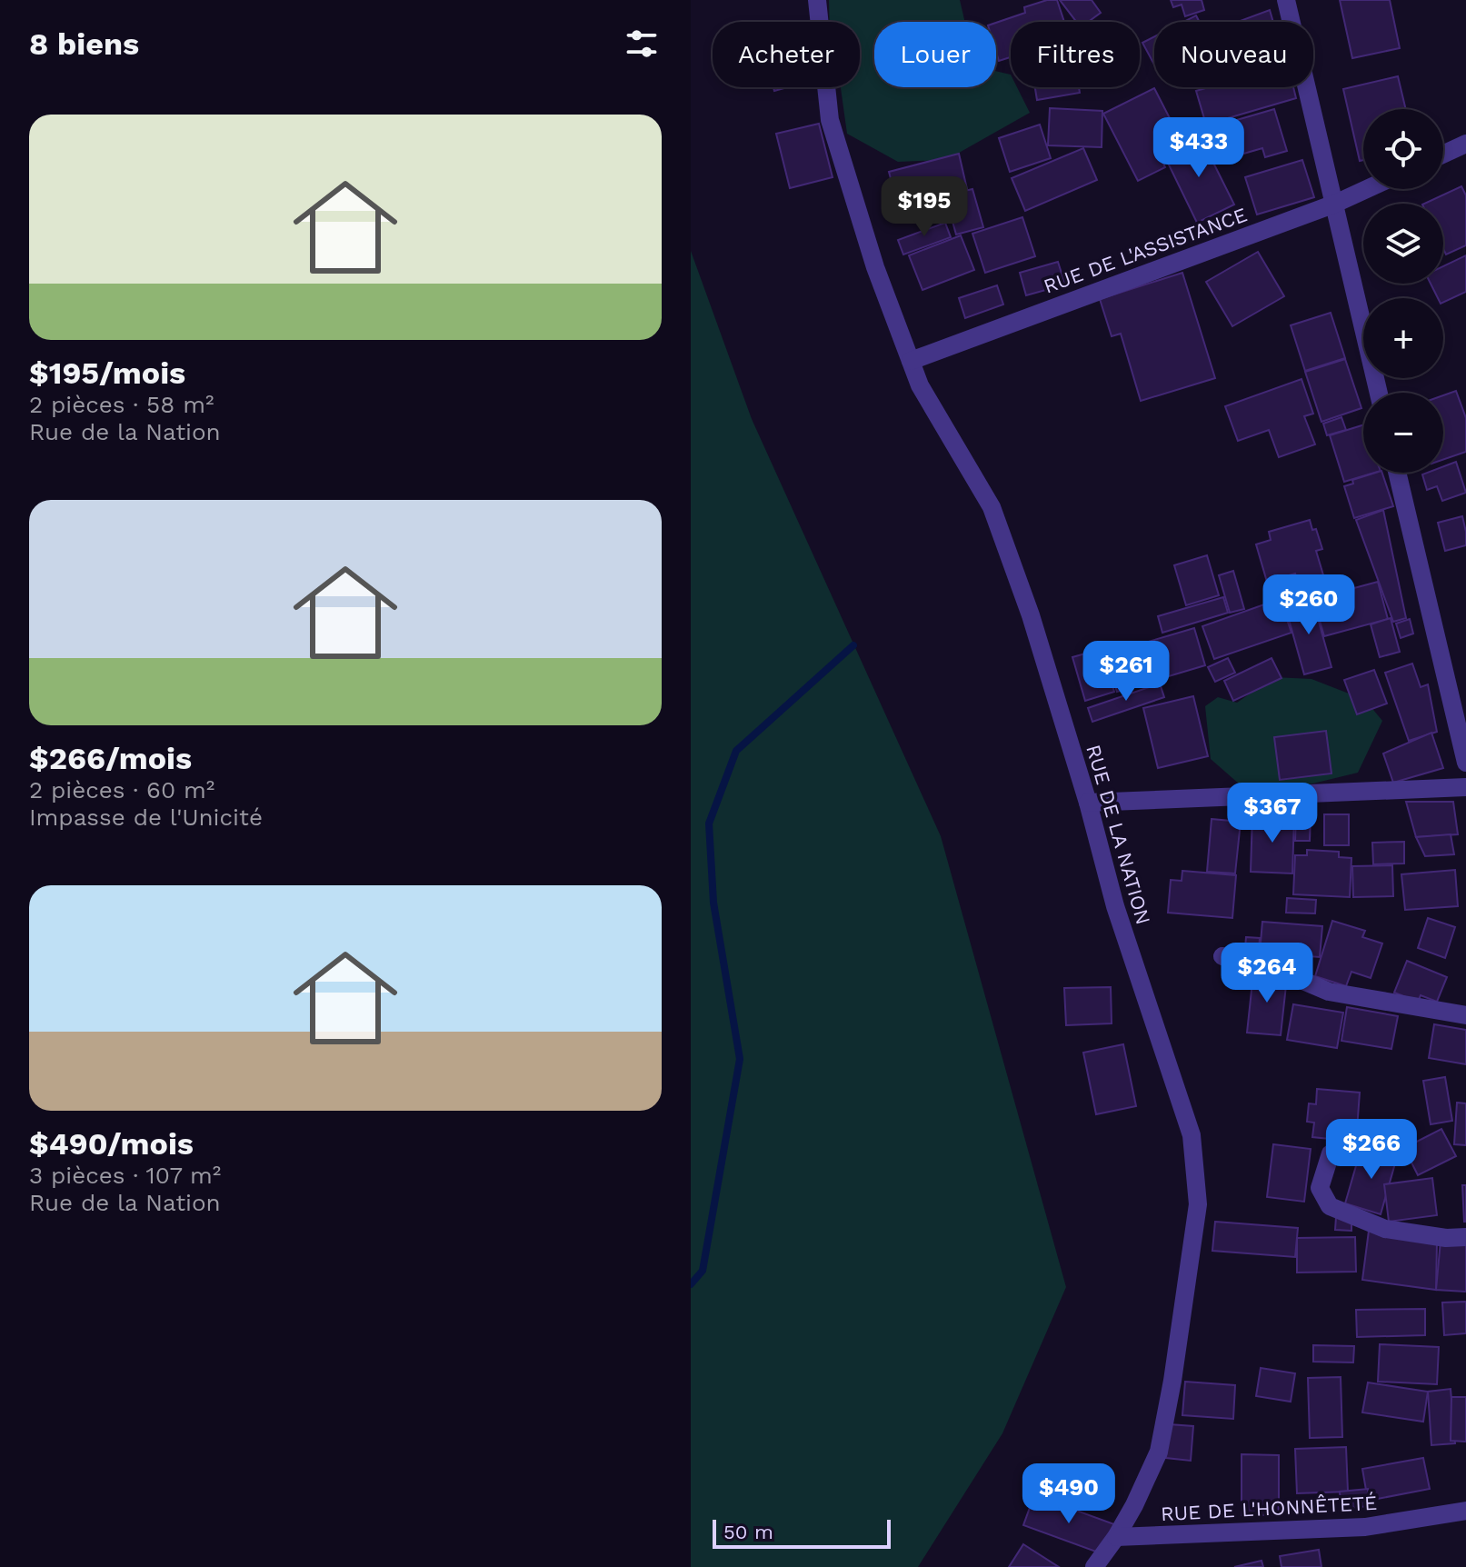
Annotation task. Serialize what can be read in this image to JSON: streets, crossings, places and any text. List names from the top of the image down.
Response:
{
  "streets": {
    "street": ["RUE DE L'ASSISTANCE", "RUE DE LA NATION", "RUE DE L'HONNÊTETÉ"]
  },
  "crossings": [
    ["RUE DE L'ASSISTANCE", "RUE DE LA NATION"],
    ["RUE DE LA NATION", "RUE DE L'HONNÊTETÉ"]
  ],
  "scale_bar": "50 m",
  "page": {
    "heading": "8 biens",
    "chip": [
      "Acheter",
      "Louer",
      "Filtres",
      "Nouveau"
    ],
    "list": [
      {
        "name": "$195/mois",
        "note": "2 pièces · 58 m² · Rue de la Nation"
      },
      {
        "name": "$266/mois",
        "note": "2 pièces · 60 m² · Impasse de l'Unicité"
      },
      {
        "name": "$490/mois",
        "note": "3 pièces · 107 m² · Rue de la Nation"
      }
    ],
    "map_buttons": ["+", "−"],
    "price": [
      "$433",
      "$195",
      "$260",
      "$261",
      "$367",
      "$264",
      "$266",
      "$490"
    ],
    "scale": "50 m"
  }
}
